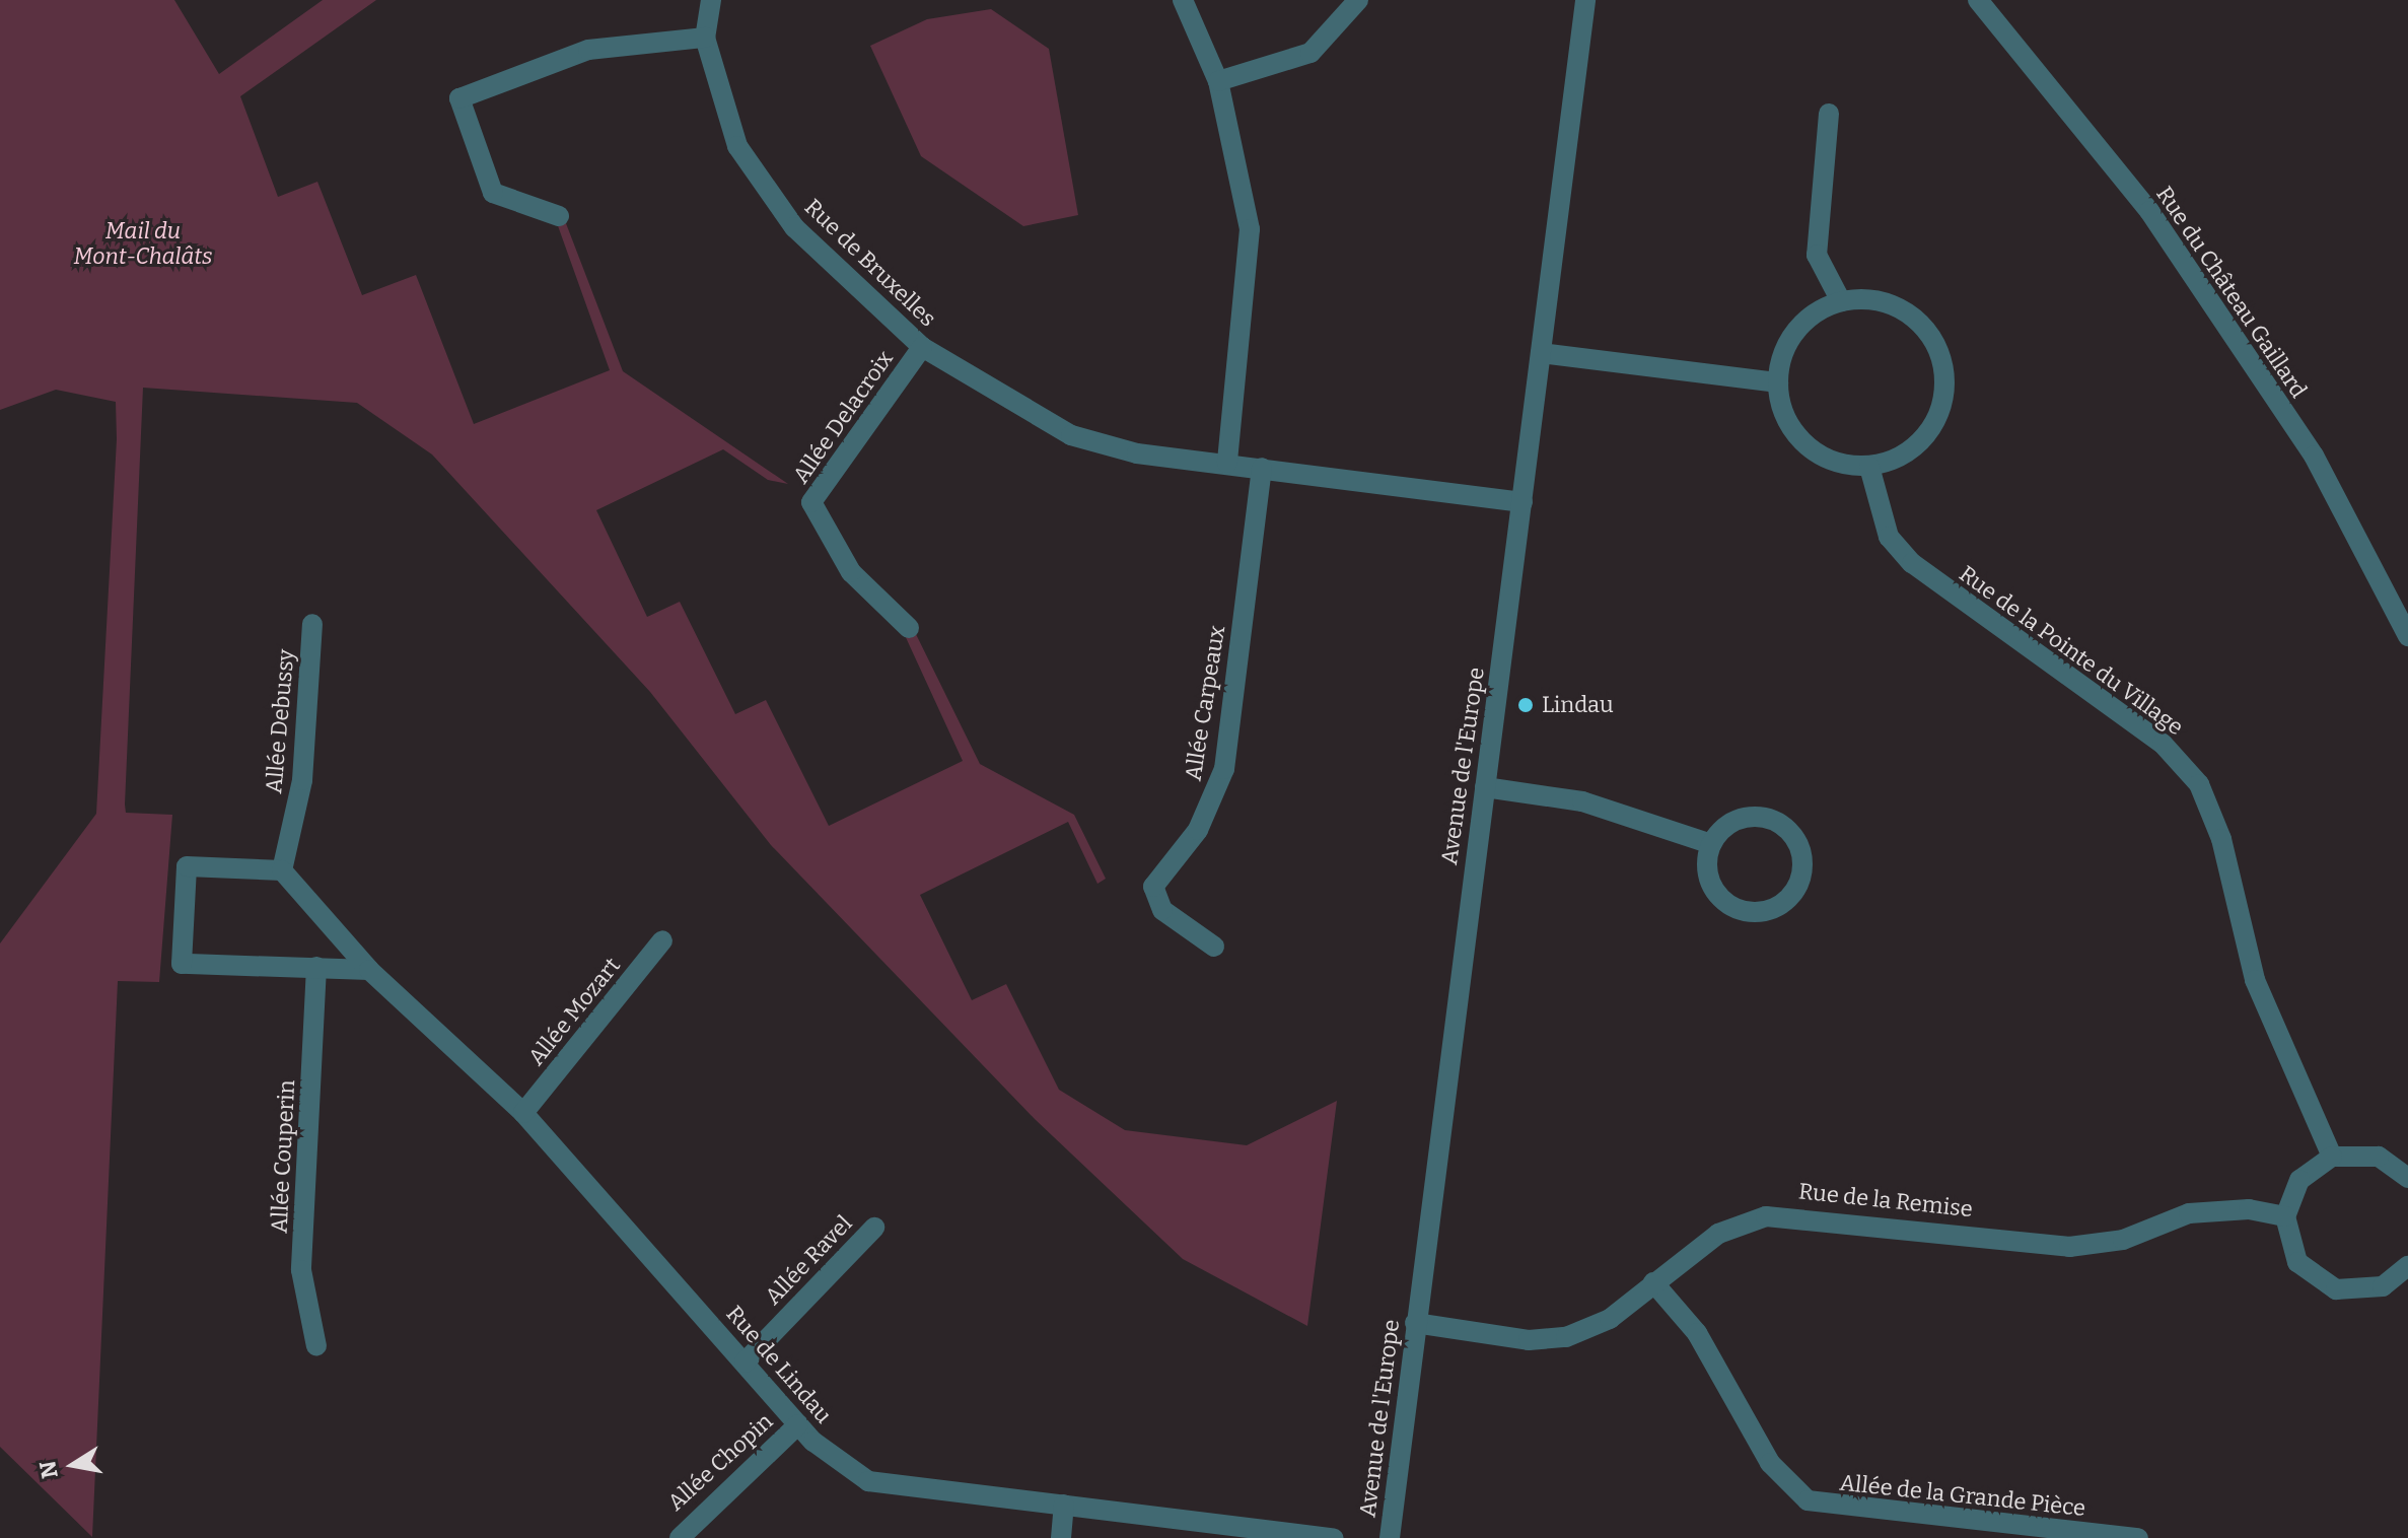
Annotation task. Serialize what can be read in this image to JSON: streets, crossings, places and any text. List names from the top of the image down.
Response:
{
  "streets": {
    "street": [
      "Rue de Bruxelles",
      "Rue du Château Gaillard",
      "Allée Delacroix",
      "Rue de la Pointe du Village",
      "Allée Carpeaux",
      "Allée Debussy",
      "Avenue de l'Europe",
      "Allée Mozart",
      "Allée Couperin",
      "Rue de la Remise",
      "Allée Ravel",
      "Rue de Lindau",
      "Allée Chopin",
      "Allée de la Grande Pièce"
    ]
  },
  "crossings": [
    ["Rue de Bruxelles", "Allée Delacroix"],
    ["Rue de Bruxelles", "Allée Carpeaux"],
    ["Rue de Bruxelles", "Avenue de l'Europe"],
    ["Allée Debussy", "Rue de Lindau"],
    ["Avenue de l'Europe", "Rue de la Remise"],
    ["Allée Mozart", "Rue de Lindau"],
    ["Rue de la Remise", "Allée de la Grande Pièce"],
    ["Allée Ravel", "Rue de Lindau"],
    ["Rue de Lindau", "Allée Chopin"]
  ],
  "parks": ["Mail du Mont-Chalâts"],
  "places": ["Lindau"],
  "north": "left"
}
